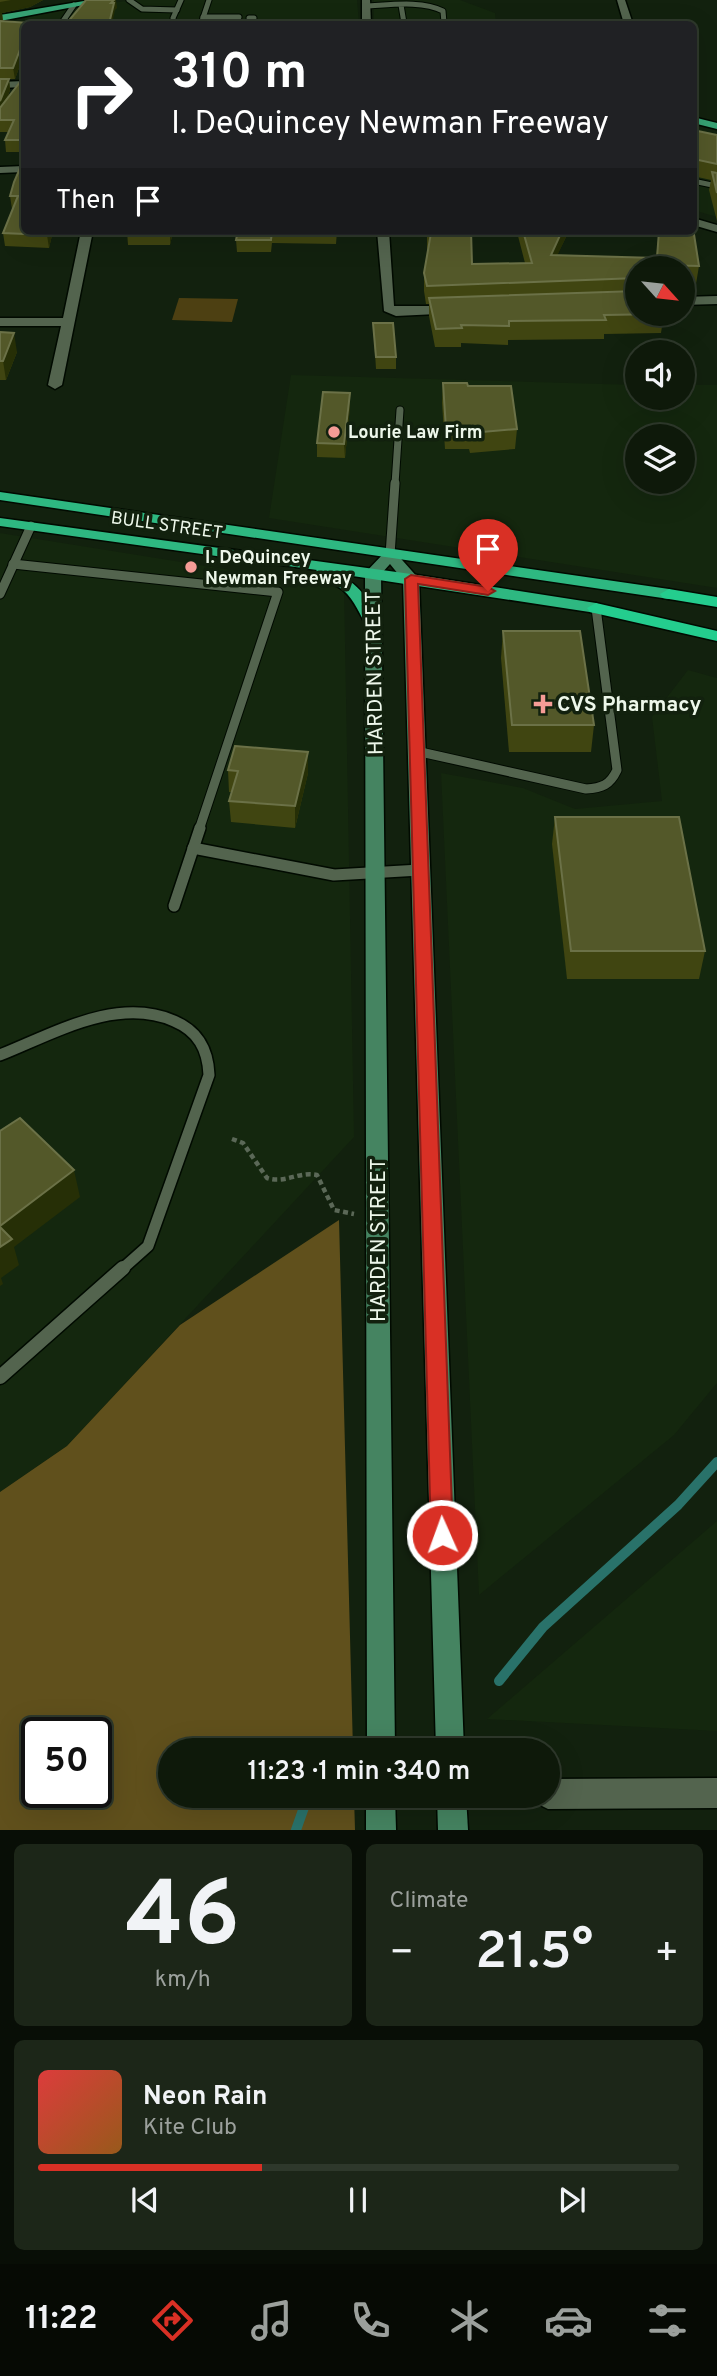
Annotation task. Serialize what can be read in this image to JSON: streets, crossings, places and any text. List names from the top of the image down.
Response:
{
  "streets": {
    "highway": ["BULL STREET"],
    "main road": ["HARDEN STREET"]
  },
  "crossings": [
    ["BULL STREET", "HARDEN STREET"]
  ],
  "places": {
    "other": ["Lourie Law Firm", "I. DeQuincey Newman Freeway"],
    "health": ["CVS Pharmacy"]
  },
  "north": "bottom right",
  "page": {
    "turn": ["310 m", "I. DeQuincey Newman Freeway"],
    "then": "Then",
    "limit": "50",
    "trip": "11:23 · 1 min · 340 m",
    "tile": [
      ["46", "km/h"],
      "Climate"
    ],
    "heat": ["−", "21.5°", "+"],
    "song": ["Neon Rain", "Kite Club"],
    "tabs": "11:22"
  }
}
